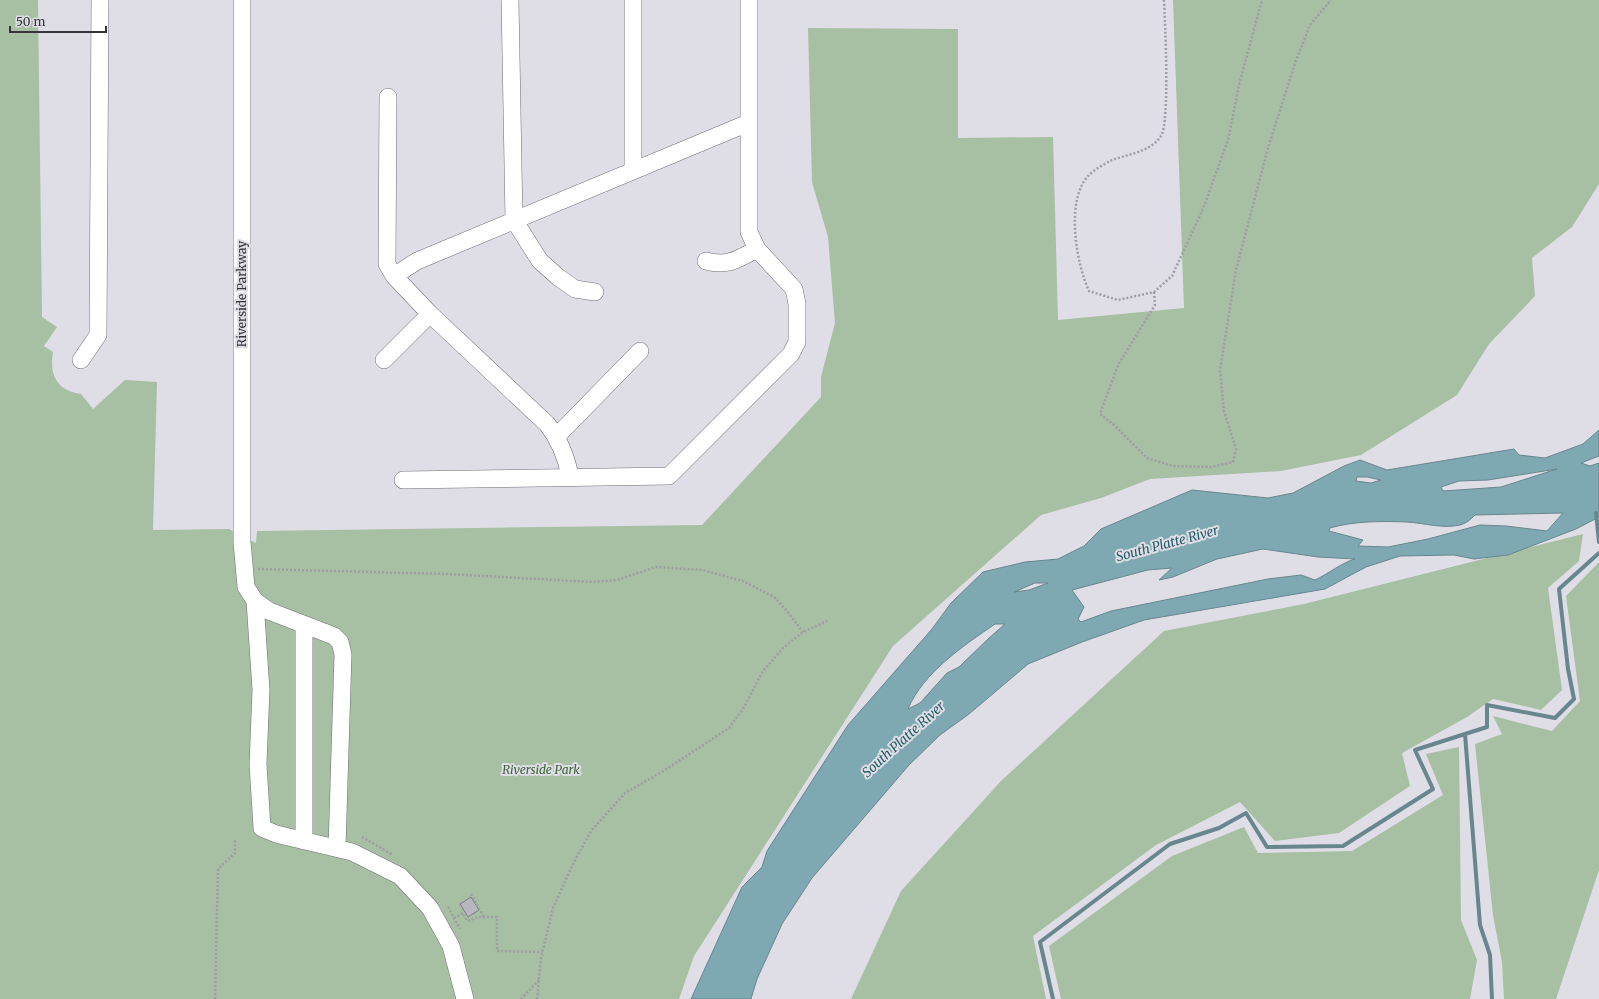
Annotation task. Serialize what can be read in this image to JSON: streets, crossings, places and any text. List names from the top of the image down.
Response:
{
  "streets": {
    "street": ["Riverside Parkway"]
  },
  "water": ["South Platte River"],
  "parks": ["Riverside Park"],
  "scale_bar": "50 m"
}
